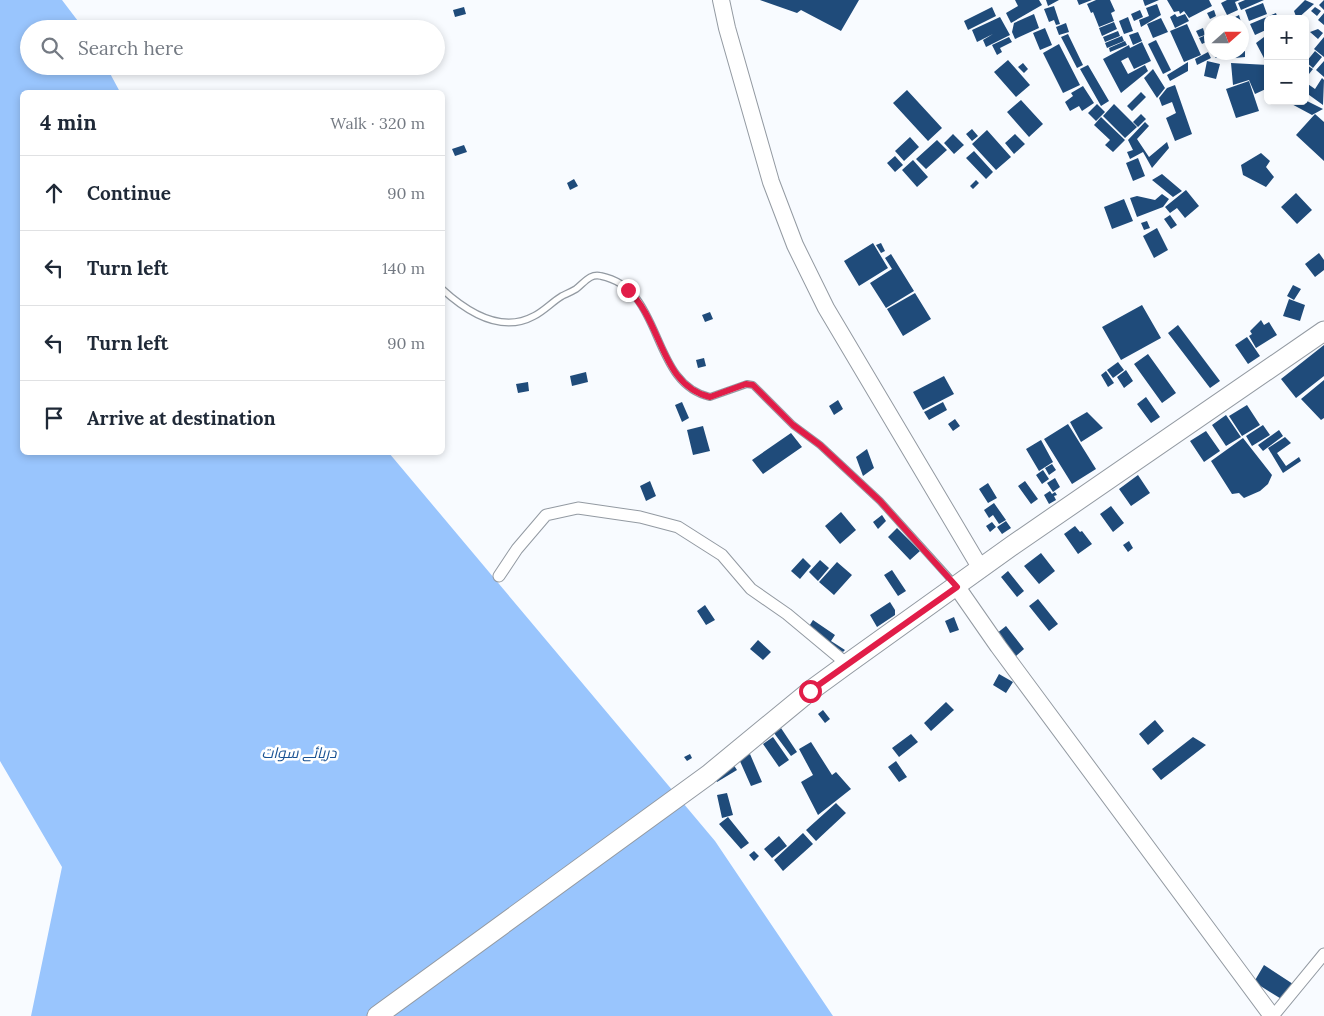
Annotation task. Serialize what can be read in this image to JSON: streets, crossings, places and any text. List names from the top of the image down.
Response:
{
  "water": ["دریائے سوات"],
  "north": "right",
  "page": {
    "map_buttons": ["+", "−"],
    "search": "Search here",
    "heading": ["4 min", "Walk · 320 m"],
    "list": [
      ["Continue", "90 m"],
      ["Turn left", "140 m"],
      ["Turn left", "90 m"],
      "Arrive at destination"
    ]
  }
}
